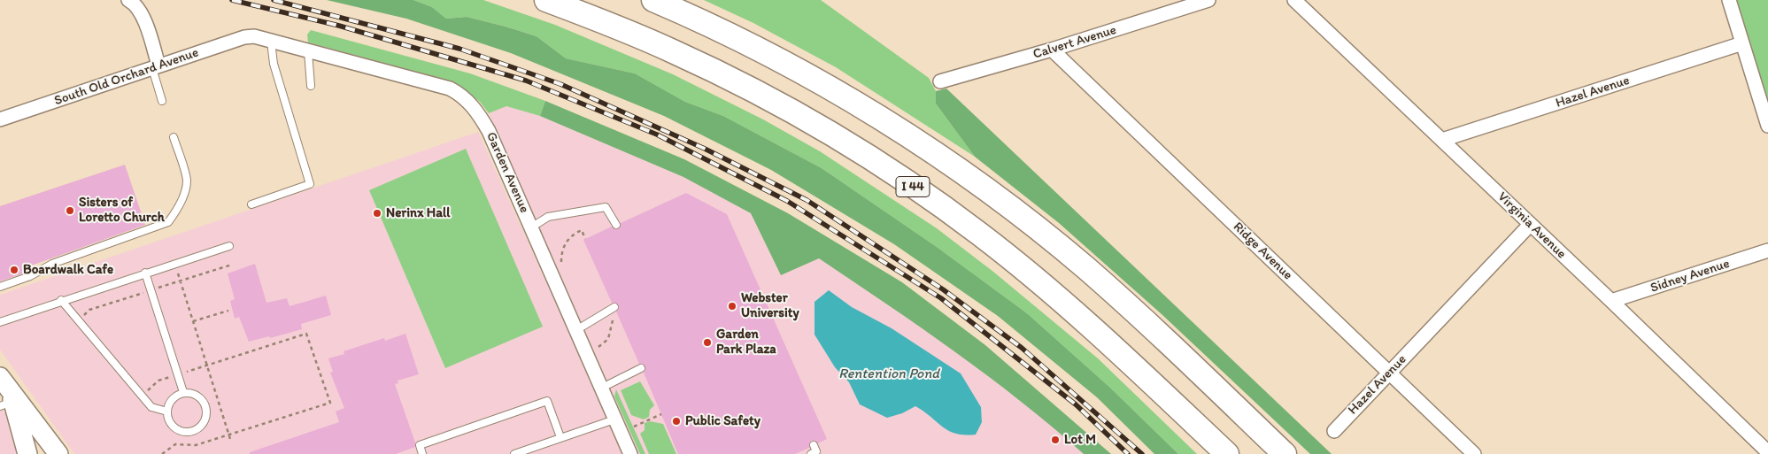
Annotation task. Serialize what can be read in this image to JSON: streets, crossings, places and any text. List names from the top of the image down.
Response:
{
  "streets": {
    "highway": ["I 44"],
    "street": [
      "Calvert Avenue",
      "South Old Orchard Avenue",
      "Hazel Avenue",
      "Garden Avenue",
      "Virginia Avenue",
      "Ridge Avenue",
      "Sidney Avenue"
    ]
  },
  "crossings": [
    ["Calvert Avenue", "Ridge Avenue"],
    ["South Old Orchard Avenue", "Garden Avenue"],
    ["Hazel Avenue", "Virginia Avenue"],
    ["Hazel Avenue", "Ridge Avenue"],
    ["Virginia Avenue", "Sidney Avenue"]
  ],
  "water": ["Rentention Pond"],
  "places": [
    "Sisters of Loretto Church",
    "Nerinx Hall",
    "Boardwalk Cafe",
    "Webster University",
    "Garden Park Plaza",
    "Public Safety",
    "Lot M"
  ]
}
